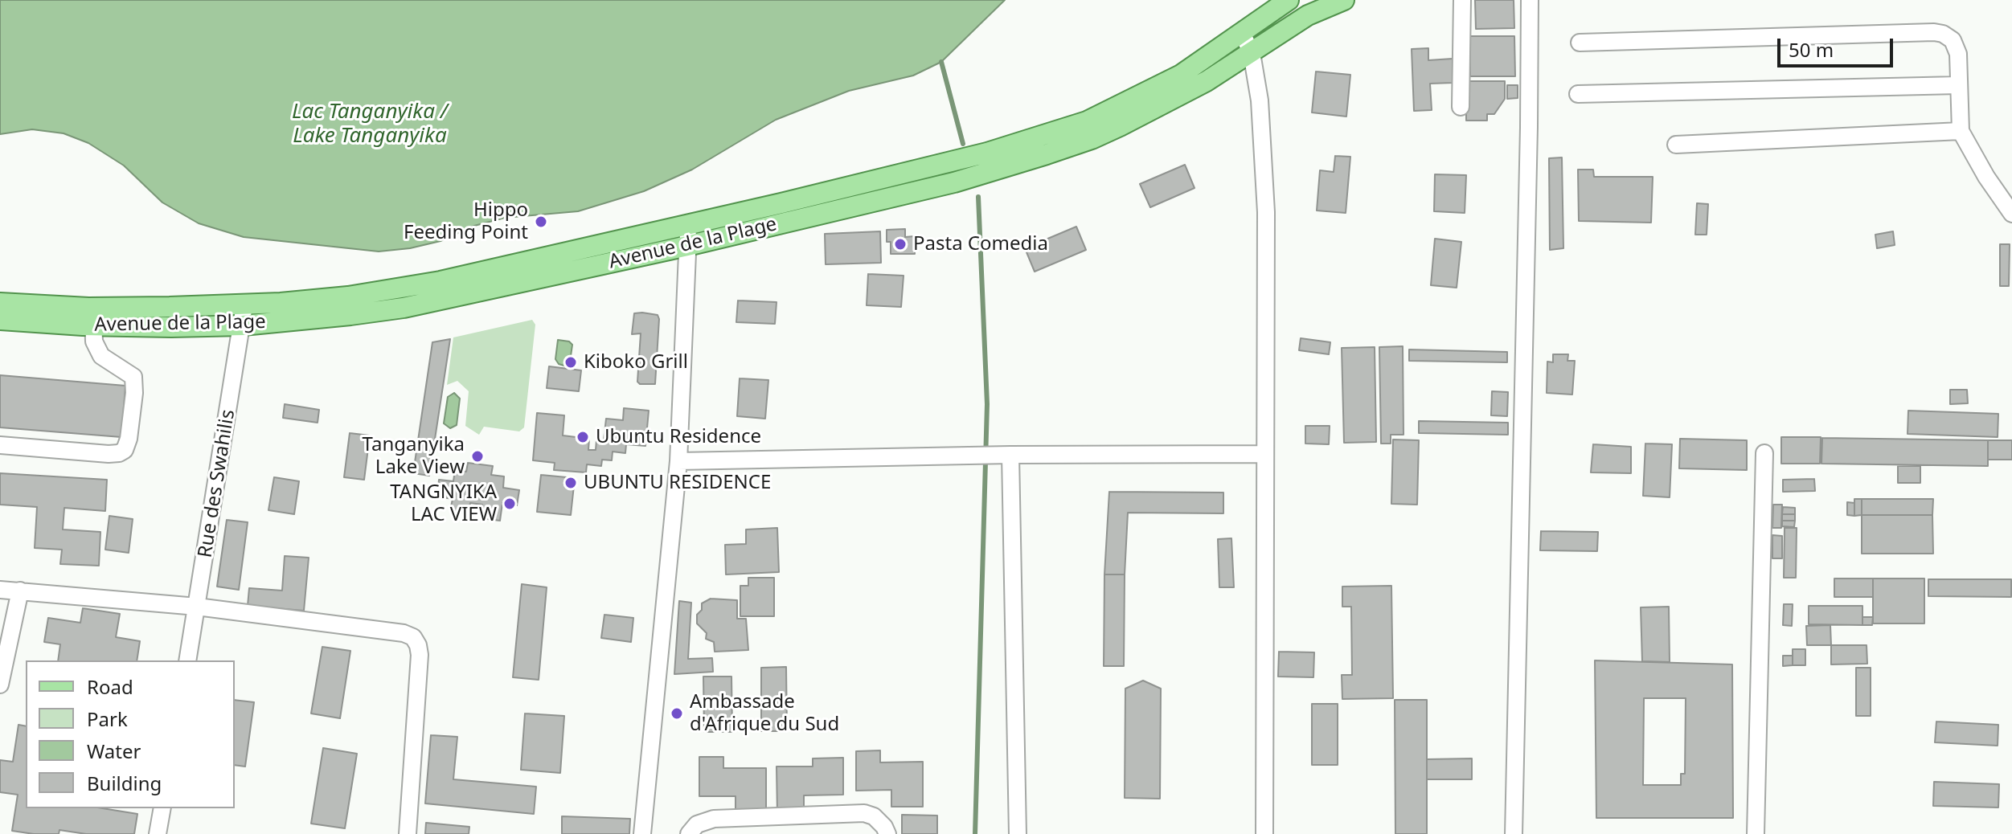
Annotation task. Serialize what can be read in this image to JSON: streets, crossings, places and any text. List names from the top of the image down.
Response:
{
  "streets": {
    "main road": ["Avenue de la Plage"],
    "street": ["Rue des Swahilis"]
  },
  "crossings": [
    ["Avenue de la Plage", "Rue des Swahilis"]
  ],
  "water": ["Lac Tanganyika / Lake Tanganyika"],
  "places": [
    "Hippo Feeding Point",
    "Pasta Comedia",
    "Kiboko Grill",
    "Ubuntu Residence",
    "Tanganyika Lake View",
    "UBUNTU RESIDENCE",
    "TANGNYIKA LAC VIEW",
    "Ambassade d'Afrique du Sud"
  ],
  "legend": [
    "Road",
    "Park",
    "Water",
    "Building"
  ],
  "scale_bar": "50 m"
}
